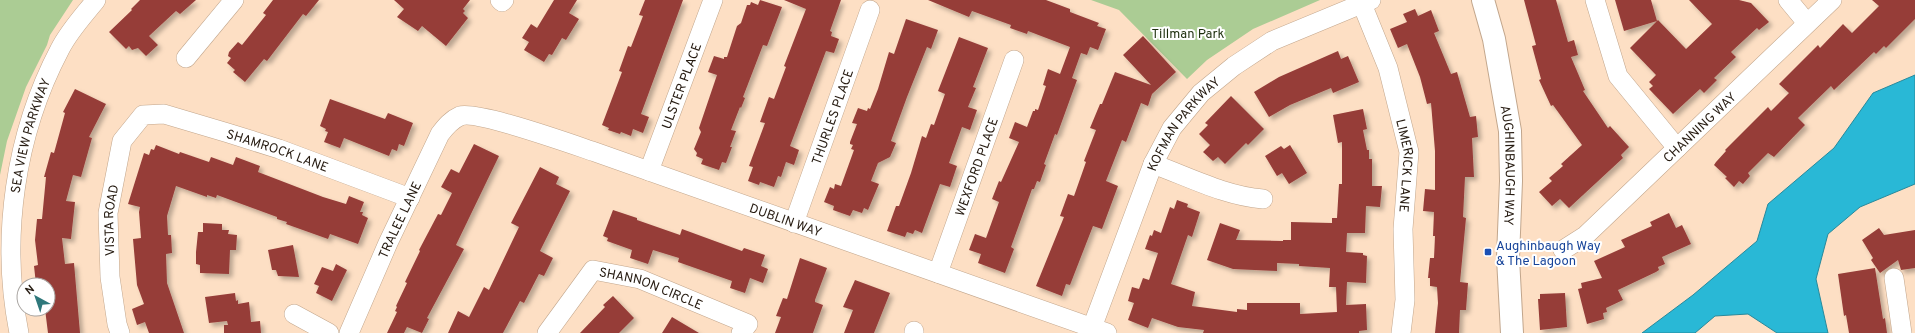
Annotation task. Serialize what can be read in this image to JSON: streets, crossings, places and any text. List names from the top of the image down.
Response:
{
  "streets": {
    "main road": ["AUGHINBAUGH WAY"],
    "street": [
      "ULSTER PLACE",
      "THURLES PLACE",
      "KOFMAN PARKWAY",
      "CHANNING WAY",
      "SEA VIEW PARKWAY",
      "SHAMROCK LANE",
      "LIMERICK LANE",
      "WEXFORD PLACE",
      "VISTA ROAD",
      "TRALEE LANE",
      "DUBLIN WAY",
      "SHANNON CIRCLE"
    ]
  },
  "crossings": [
    ["ULSTER PLACE", "DUBLIN WAY"],
    ["THURLES PLACE", "DUBLIN WAY"],
    ["KOFMAN PARKWAY", "LIMERICK LANE"],
    ["KOFMAN PARKWAY", "DUBLIN WAY"],
    ["SHAMROCK LANE", "VISTA ROAD"],
    ["SHAMROCK LANE", "TRALEE LANE"],
    ["WEXFORD PLACE", "DUBLIN WAY"],
    ["TRALEE LANE", "DUBLIN WAY"]
  ],
  "parks": ["Tillman Park"],
  "places": {
    "transit": ["Aughinbaugh Way & The Lagoon"]
  },
  "north": "top left"
}
